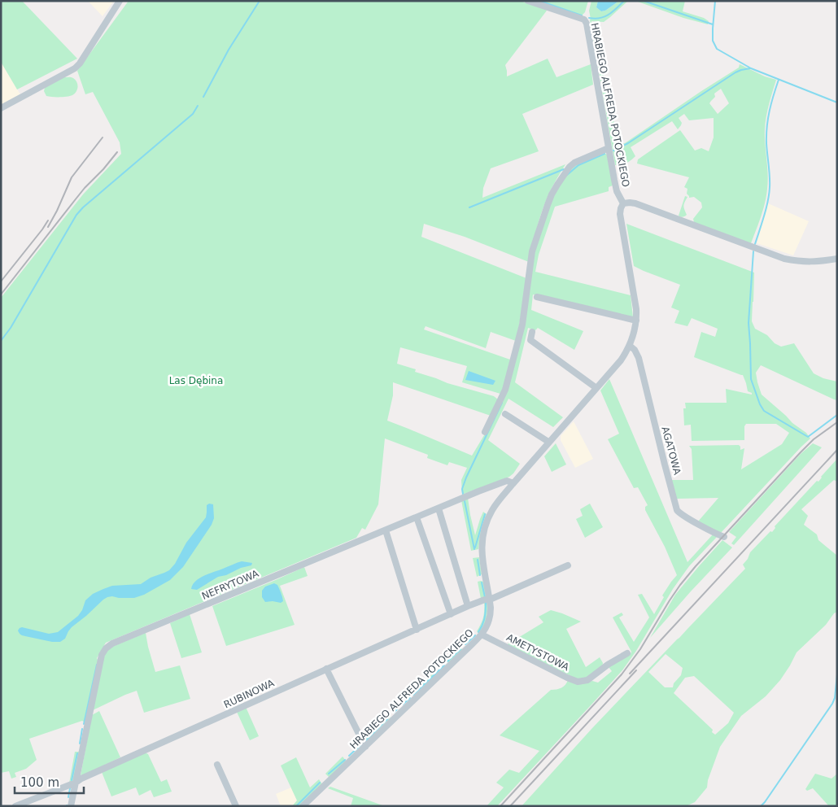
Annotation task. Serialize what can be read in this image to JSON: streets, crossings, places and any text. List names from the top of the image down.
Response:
{
  "streets": {
    "street": [
      "HRABIEGO ALFREDA POTOCKIEGO",
      "AGATOWA",
      "NEFRYTOWA",
      "AMETYSTOWA",
      "RUBINOWA"
    ]
  },
  "crossings": [
    ["HRABIEGO ALFREDA POTOCKIEGO", "AGATOWA"],
    ["HRABIEGO ALFREDA POTOCKIEGO", "NEFRYTOWA"],
    ["HRABIEGO ALFREDA POTOCKIEGO", "AMETYSTOWA"],
    ["HRABIEGO ALFREDA POTOCKIEGO", "RUBINOWA"],
    ["NEFRYTOWA", "RUBINOWA"]
  ],
  "parks": ["Las Dębina"],
  "scale_bar": "100 m"
}
